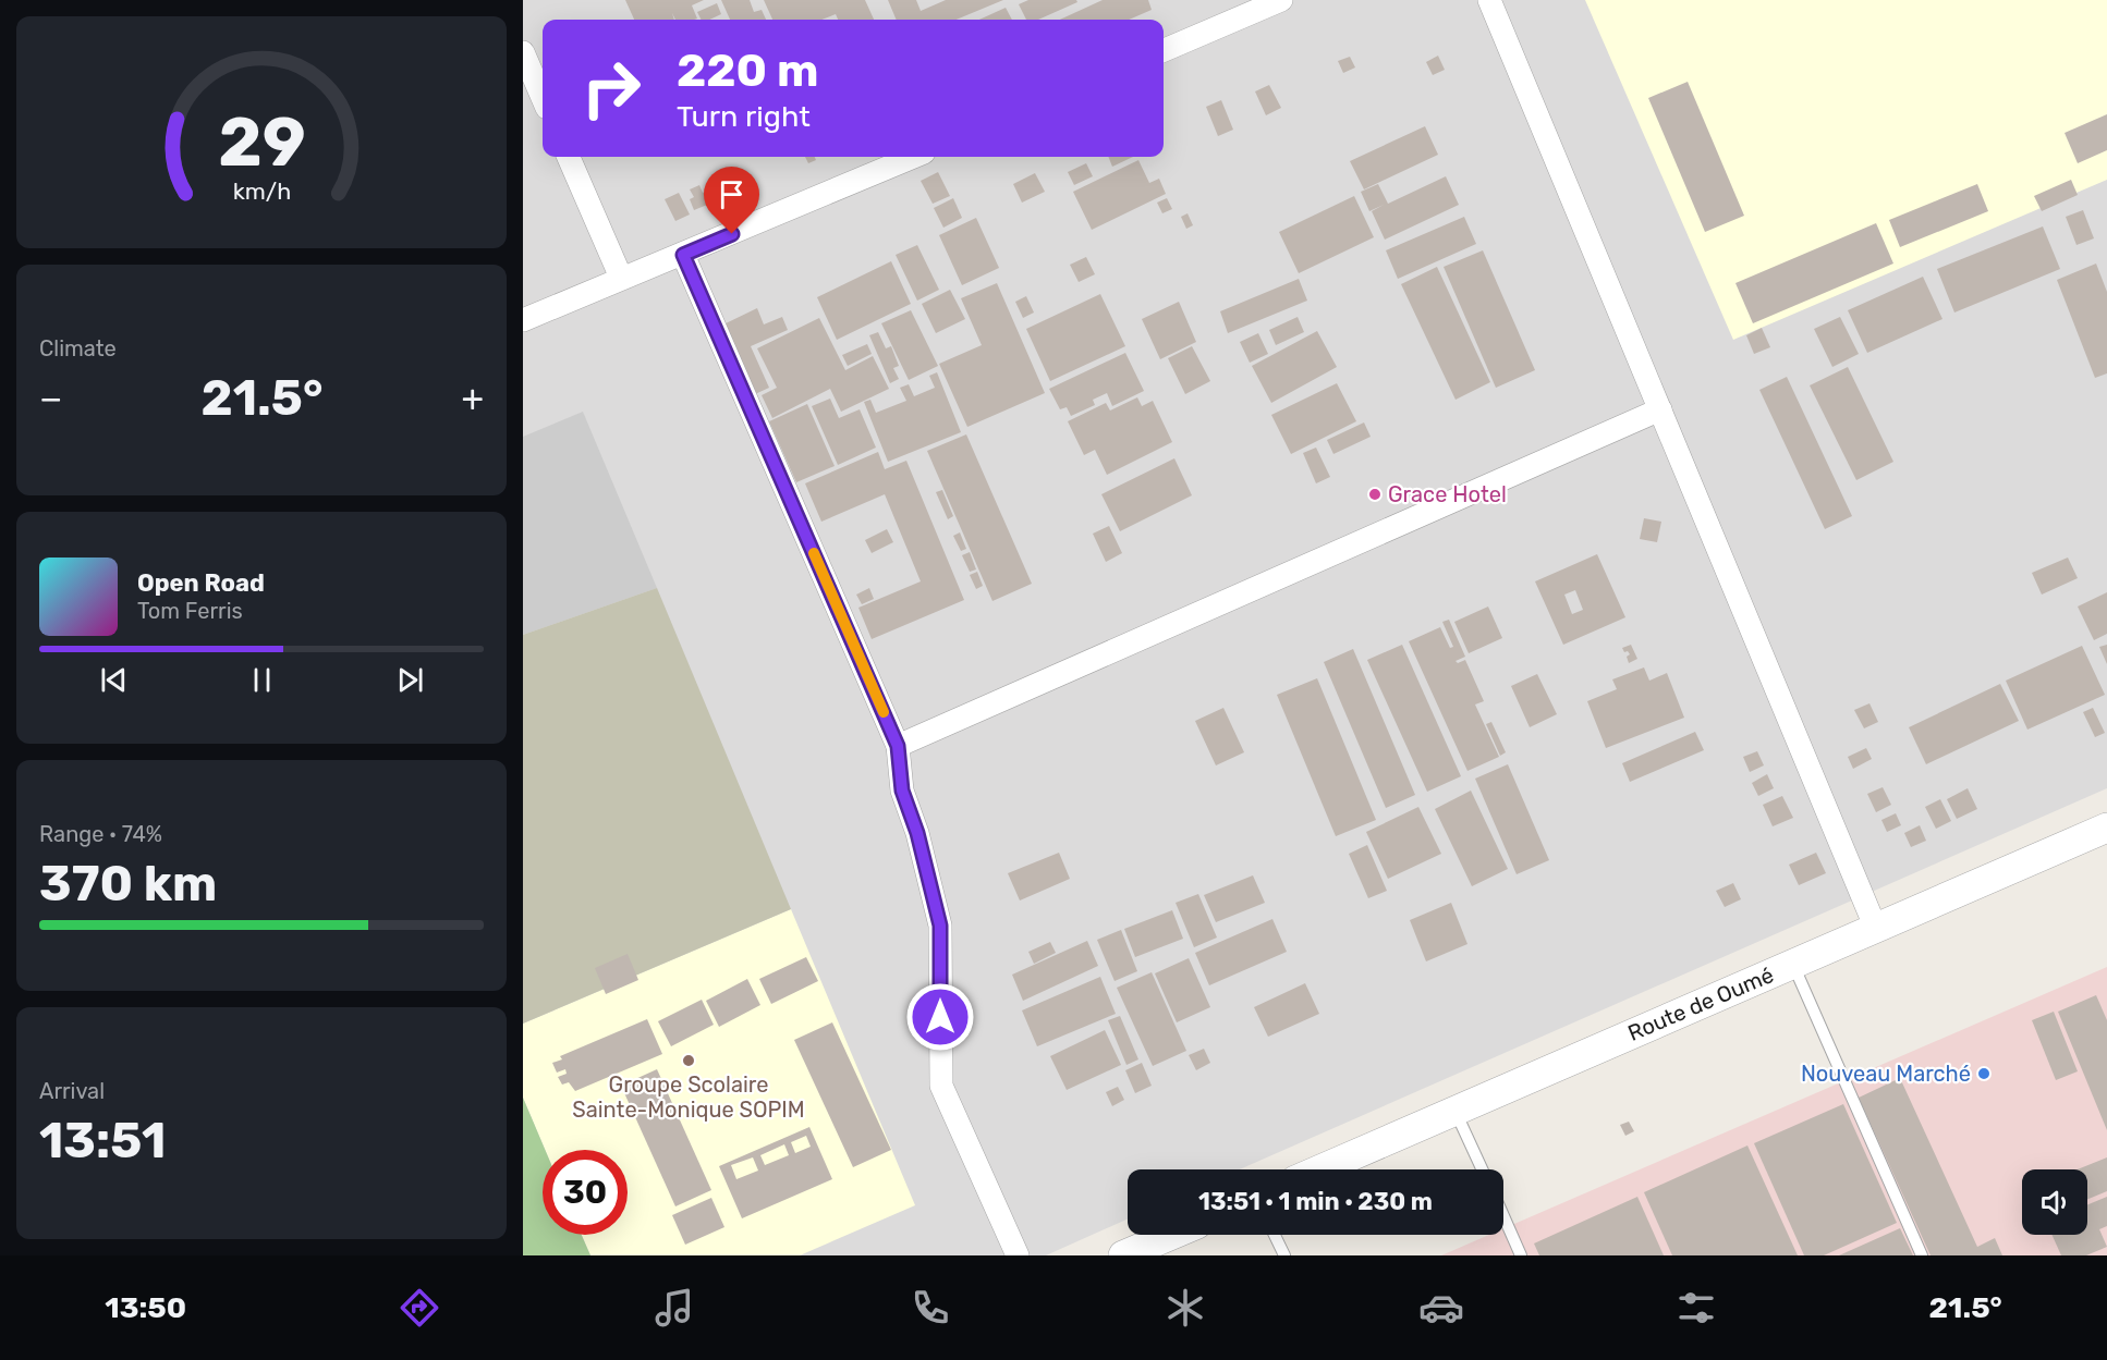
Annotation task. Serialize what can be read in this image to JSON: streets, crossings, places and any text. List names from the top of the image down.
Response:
{
  "streets": {
    "street": ["Route de Oumé"]
  },
  "places": ["Grace Hotel", "Groupe Scolaire Sainte-Monique SOPIM", "Nouveau Marché"],
  "page": {
    "turn": ["220 m", "Turn right"],
    "tile": [
      "Climate",
      ["Range · 74%", "370 km"],
      ["Arrival", "13:51"]
    ],
    "heat": ["−", "21.5°", "+"],
    "song": ["Open Road", "Tom Ferris"],
    "limit": "30",
    "trip": "13:51 · 1 min · 230 m",
    "tabs": ["13:50", "21.5°"],
    "gauge": ["29", "km/h"]
  }
}
